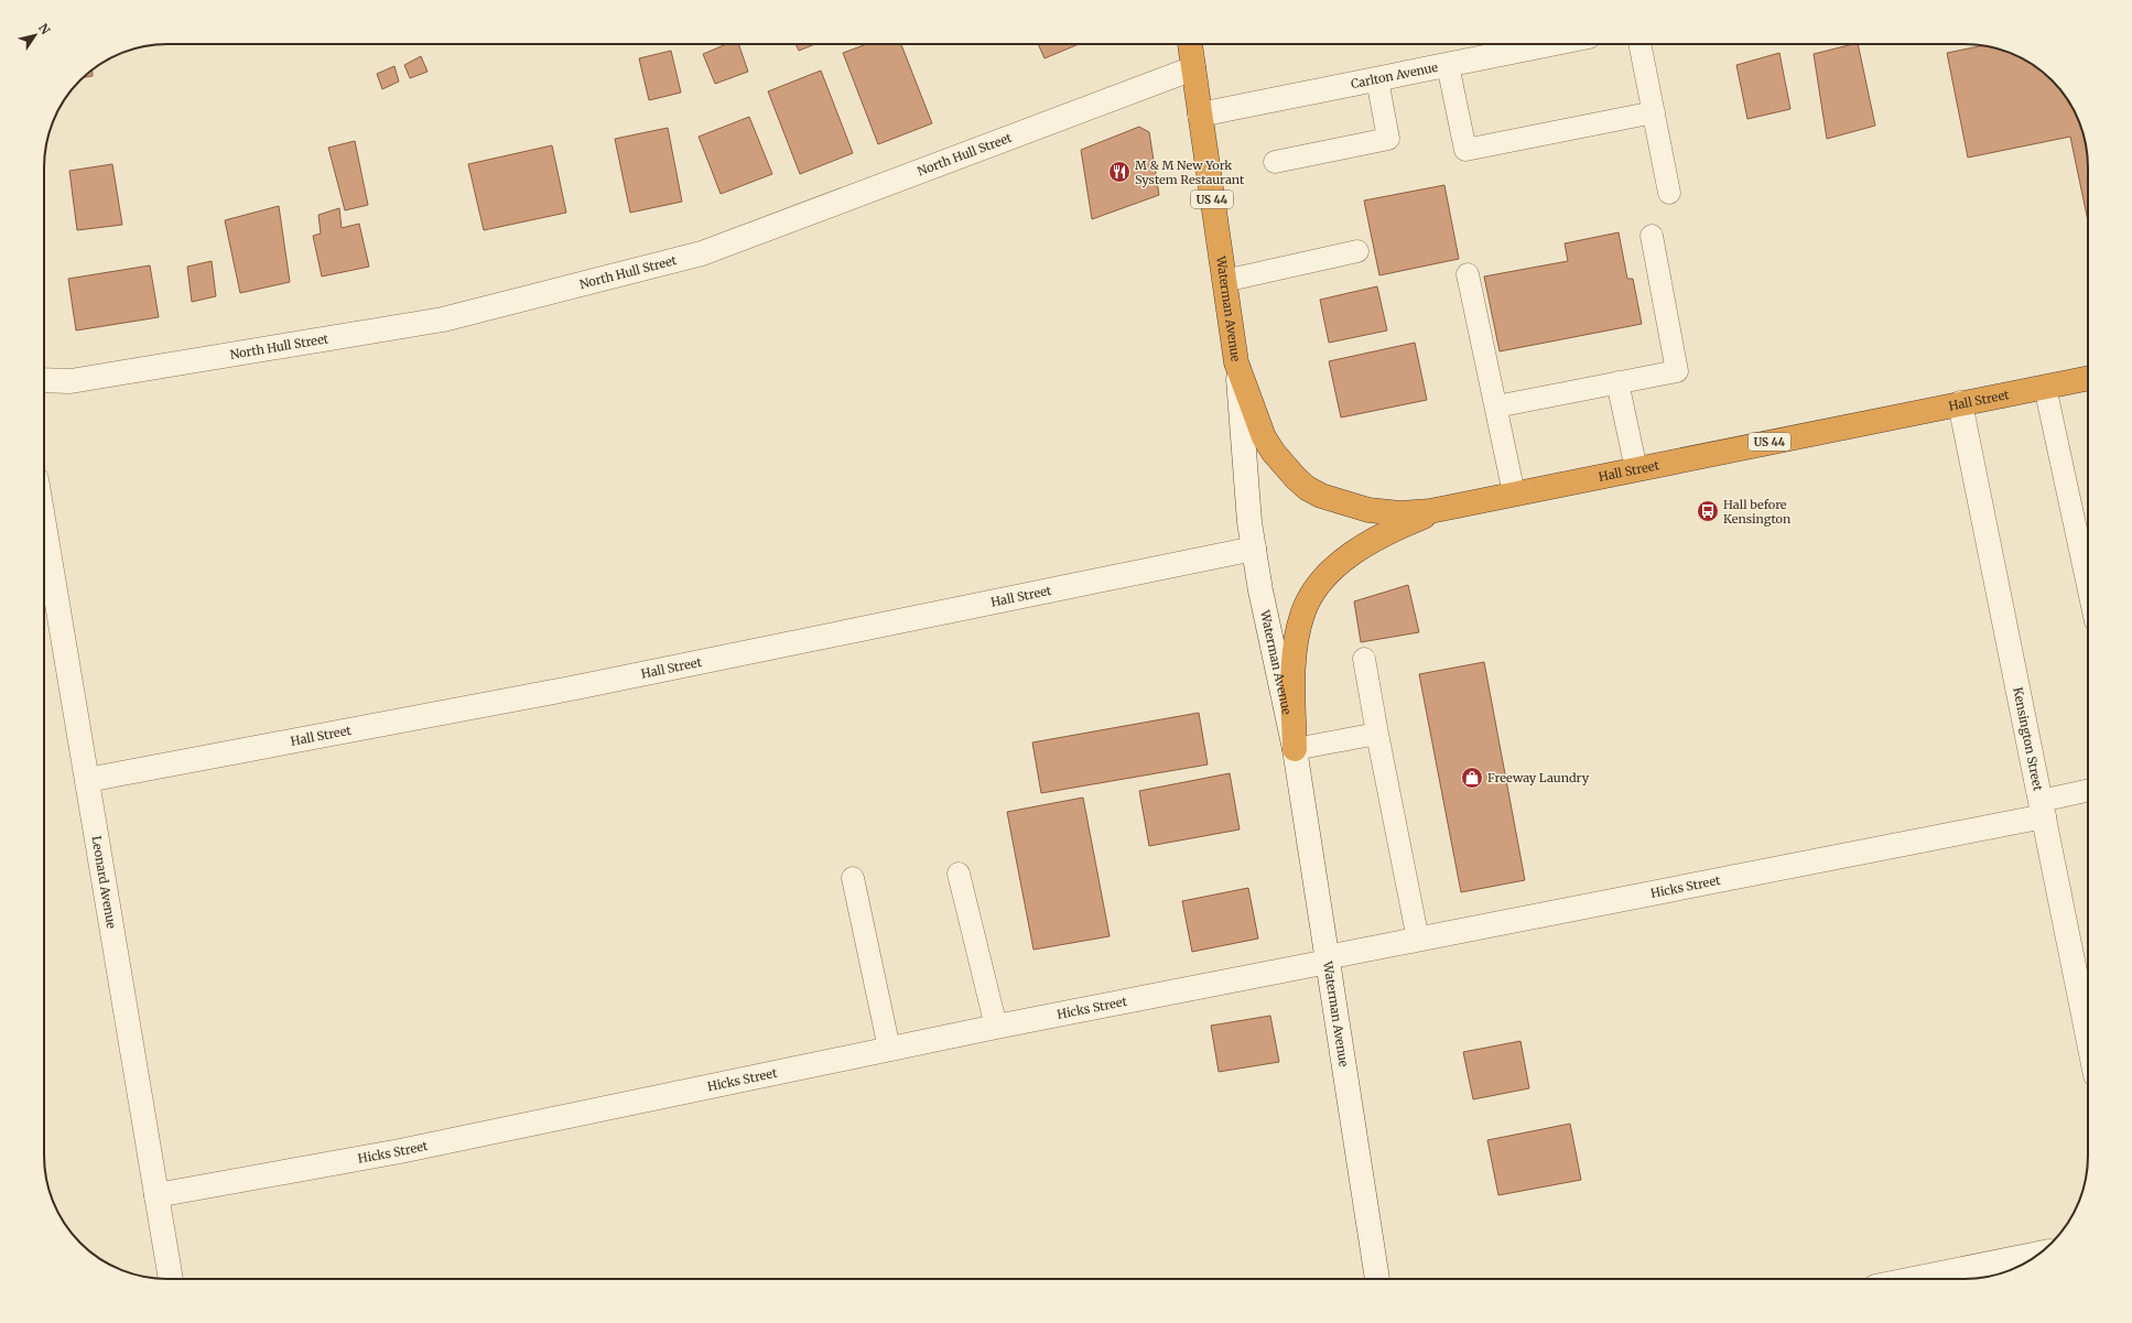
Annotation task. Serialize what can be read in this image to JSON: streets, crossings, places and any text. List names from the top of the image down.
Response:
{
  "streets": {
    "highway": ["US 44", "Waterman Avenue", "Hall Street"],
    "street": [
      "Carlton Avenue",
      "North Hull Street",
      "Kensington Street",
      "Leonard Avenue",
      "Hicks Street"
    ]
  },
  "crossings": [
    ["Carlton Avenue", "Waterman Avenue"],
    ["North Hull Street", "Waterman Avenue"],
    ["Waterman Avenue", "Hall Street"],
    ["Waterman Avenue", "Hicks Street"],
    ["Hall Street", "Kensington Street"],
    ["Hall Street", "Leonard Avenue"],
    ["Kensington Street", "Hicks Street"],
    ["Leonard Avenue", "Hicks Street"]
  ],
  "places": {
    "restaurant": ["M & M New York System Restaurant"],
    "bus stop": ["Hall before Kensington"],
    "shop": ["Freeway Laundry"]
  },
  "north": "top right"
}
